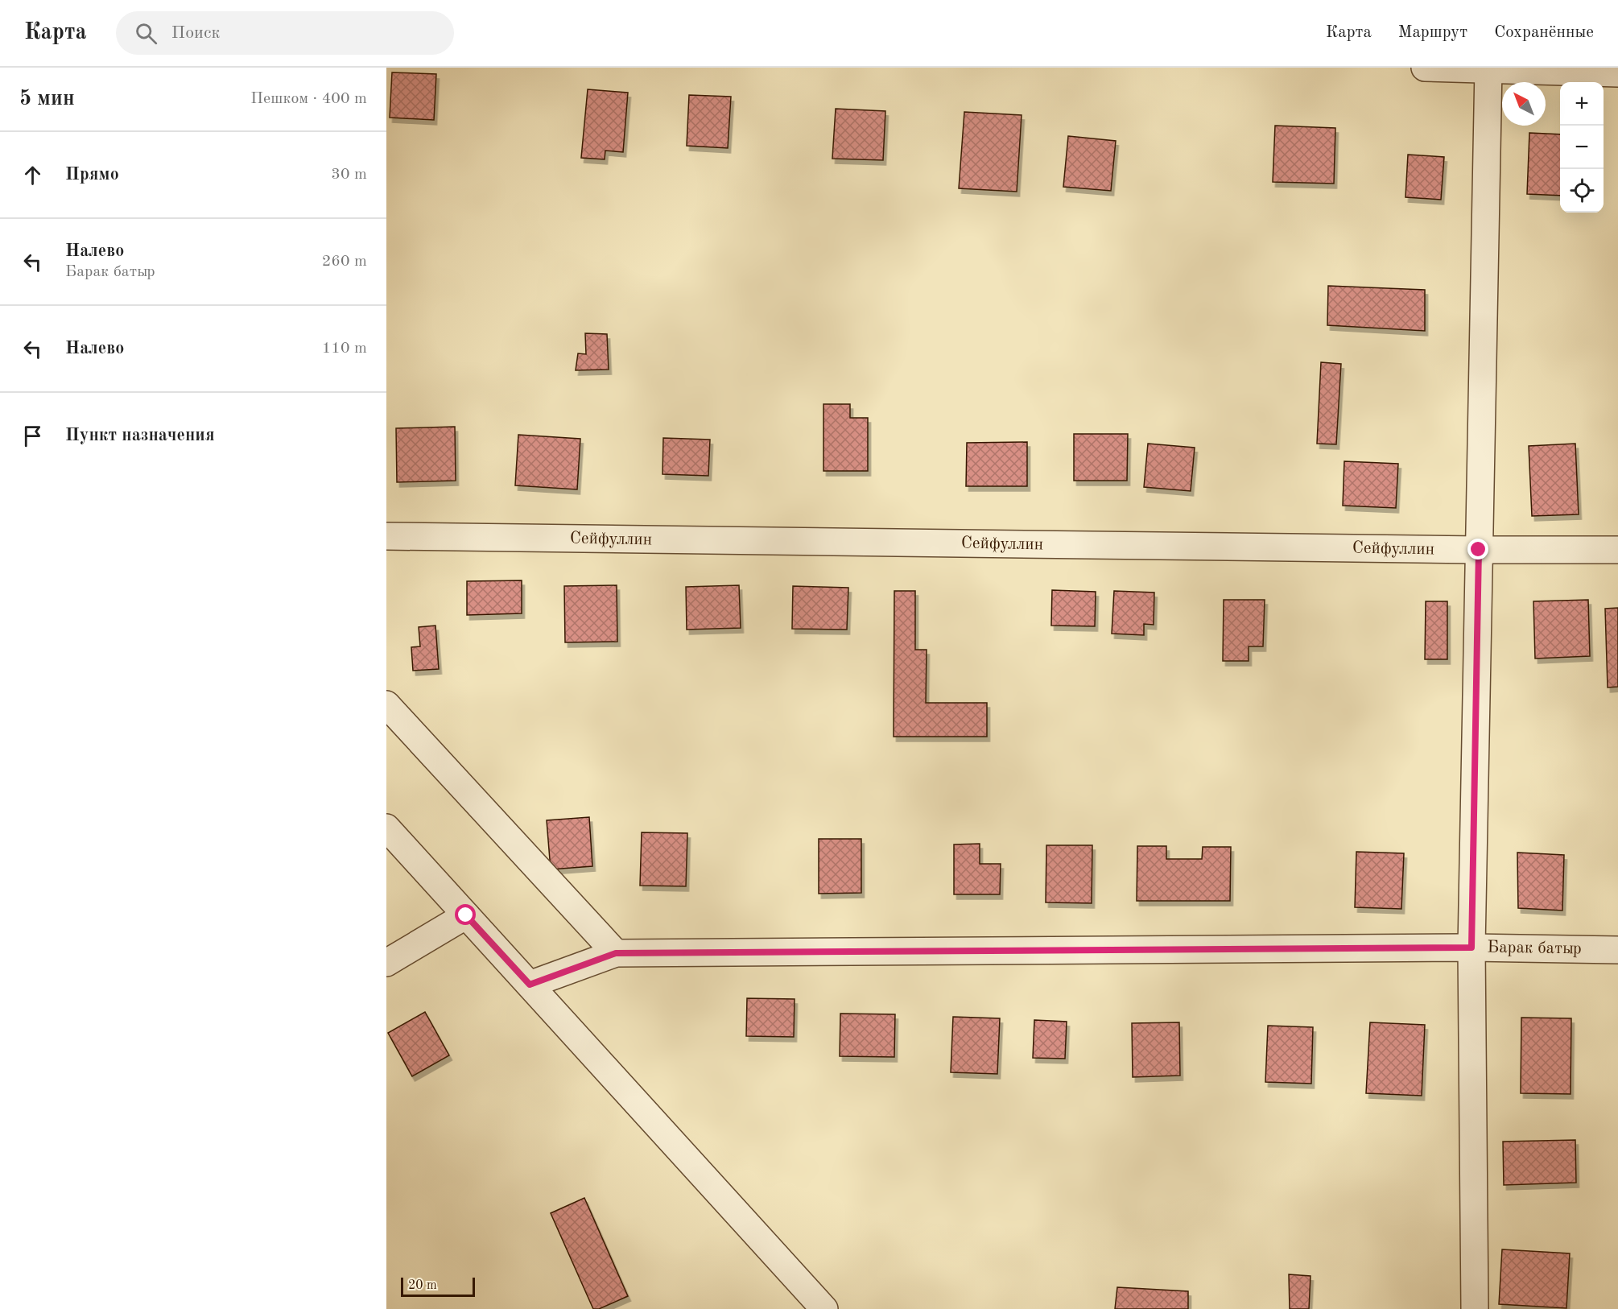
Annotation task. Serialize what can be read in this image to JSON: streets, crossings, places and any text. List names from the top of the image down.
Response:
{
  "streets": {
    "street": ["Сейфуллин", "Барак батыр"]
  },
  "scale_bar": "20 m",
  "north": "top left",
  "page": {
    "header": "Карта",
    "search": "Поиск",
    "nav": ["Карта", "Маршрут", "Сохранённые"],
    "heading": ["5 мин", "Пешком · 400 m"],
    "map_buttons": ["+", "−"],
    "list": [
      ["Прямо", "30 m"],
      ["Налево", "Барак батыр", "260 m"],
      ["Налево", "110 m"],
      "Пункт назначения"
    ],
    "scale": "20 m"
  }
}
